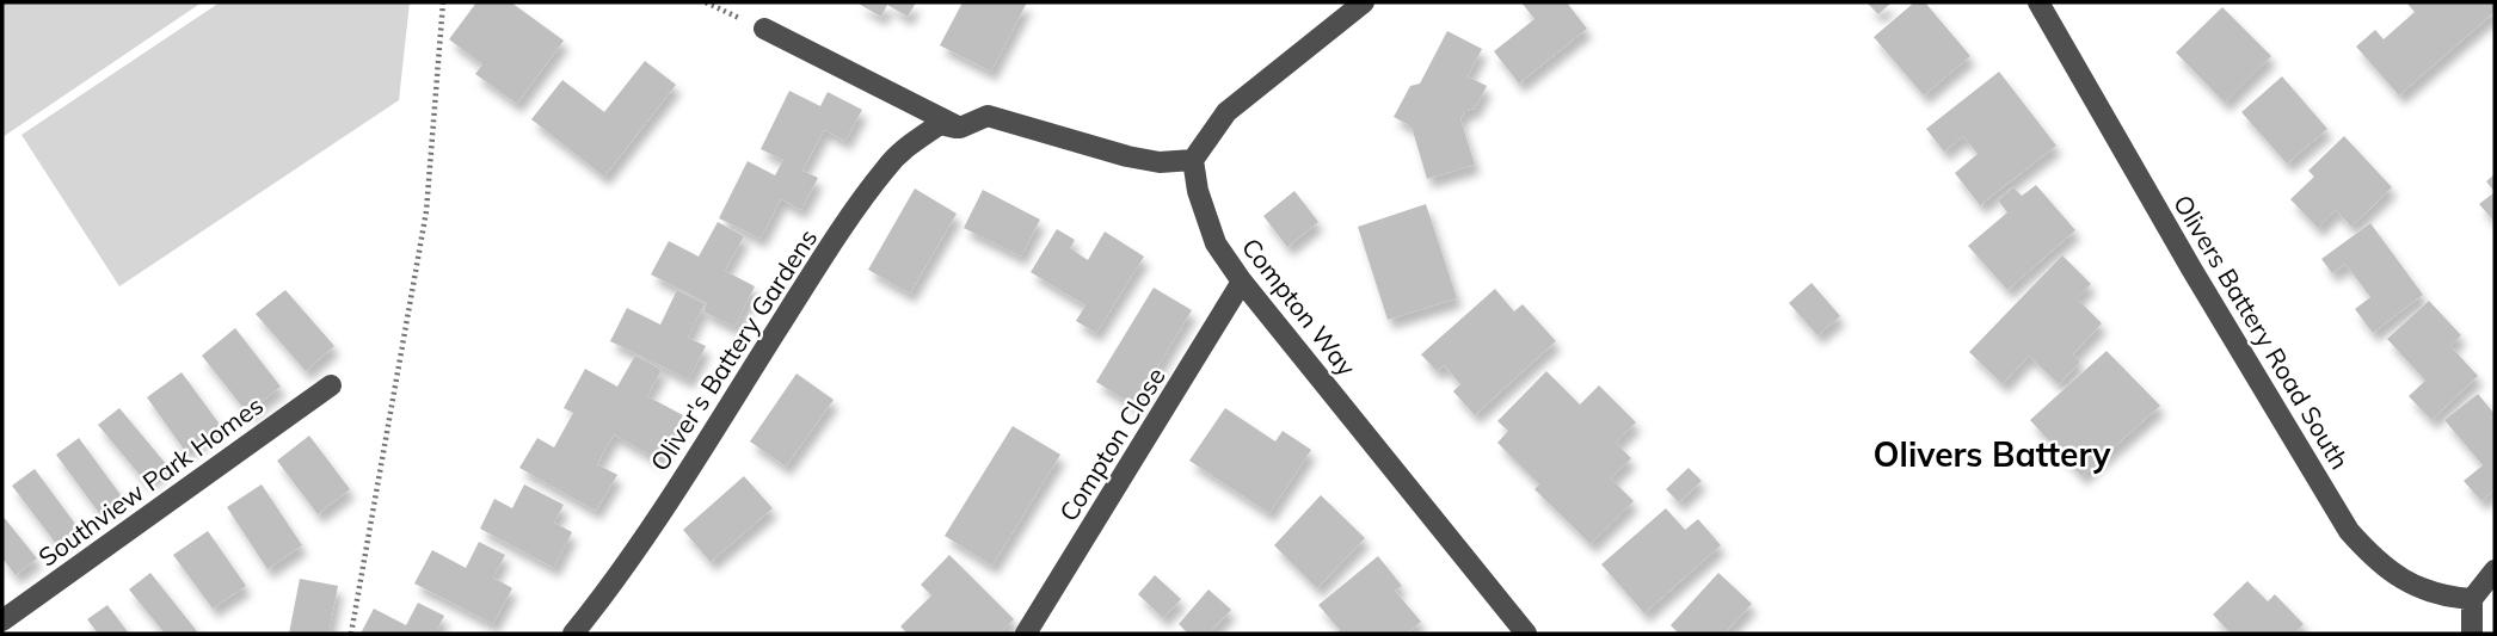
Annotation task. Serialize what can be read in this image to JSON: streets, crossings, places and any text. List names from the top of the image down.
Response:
{
  "streets": {
    "street": [
      "Compton Way",
      "Olivers Battery Road South",
      "Oliver's Battery Gardens",
      "Compton Close",
      "Southview Park Homes"
    ]
  },
  "crossings": [
    ["Compton Way", "Compton Close"]
  ],
  "districts": ["Olivers Battery"]
}
